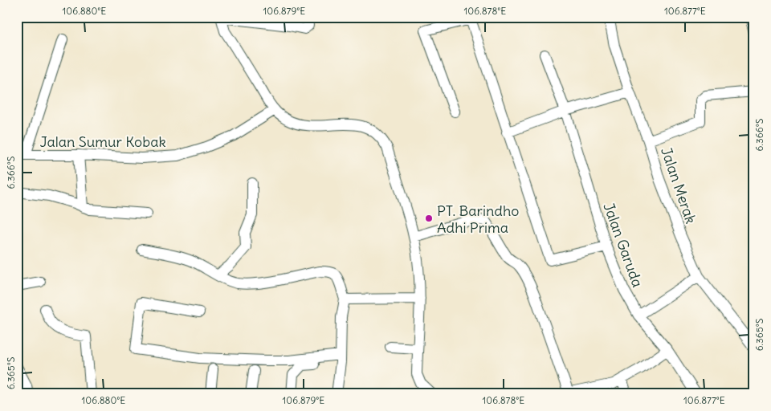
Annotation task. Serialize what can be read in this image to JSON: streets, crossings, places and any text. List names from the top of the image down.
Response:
{
  "streets": {
    "street": ["Jalan Sumur Kobak", "Jalan Merak", "Jalan Garuda"]
  },
  "places": ["PT. Barindho Adhi Prima"],
  "coordinates": [
    "106.880°E",
    "106.879°E",
    "106.878°E",
    "106.877°E",
    "6.366°S",
    "6.365°S"
  ]
}
